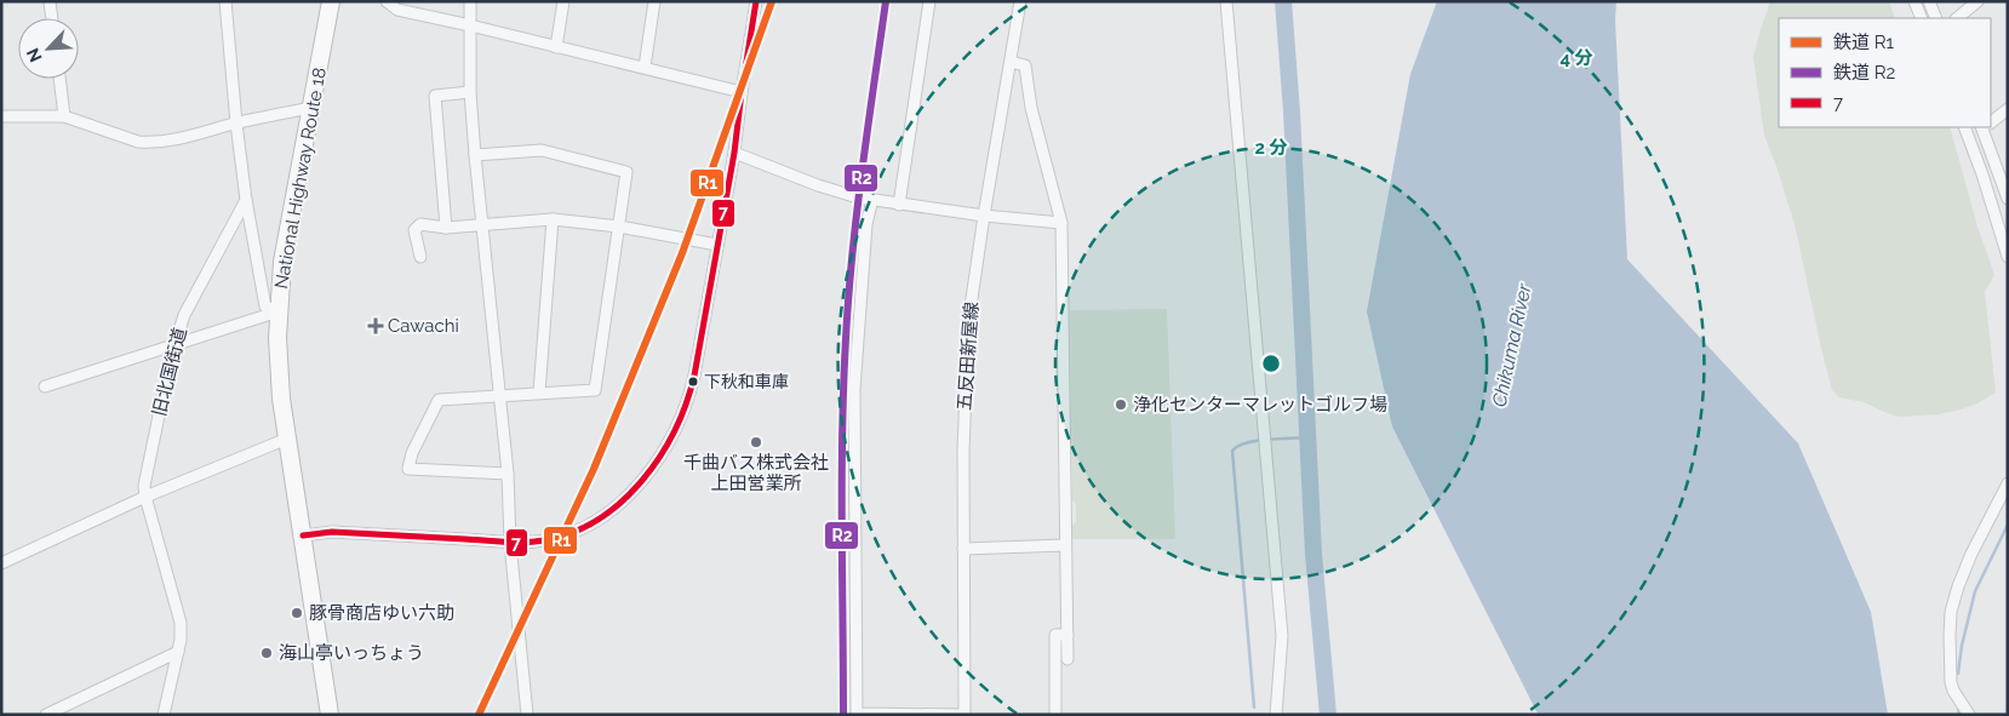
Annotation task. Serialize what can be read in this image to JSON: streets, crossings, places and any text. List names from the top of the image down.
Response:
{
  "streets": {
    "highway": ["National Highway Route 18"],
    "street": ["五反田新屋線", "旧北国街道"]
  },
  "water": ["Chikuma River"],
  "places": {
    "health": ["Cawachi"],
    "other": [
      "下秋和車庫",
      "浄化センターマレットゴルフ場",
      "千曲バス株式会社 上田営業所",
      "豚骨商店ゆい六助",
      "海山亭いっちょう"
    ]
  },
  "lines": ["rail line R1", "rail line R2", "transit line 7"],
  "legend": ["鉄道 R1", "鉄道 R2", "7"],
  "north": "bottom left",
  "rings": ["4 分", "2 分"]
}
